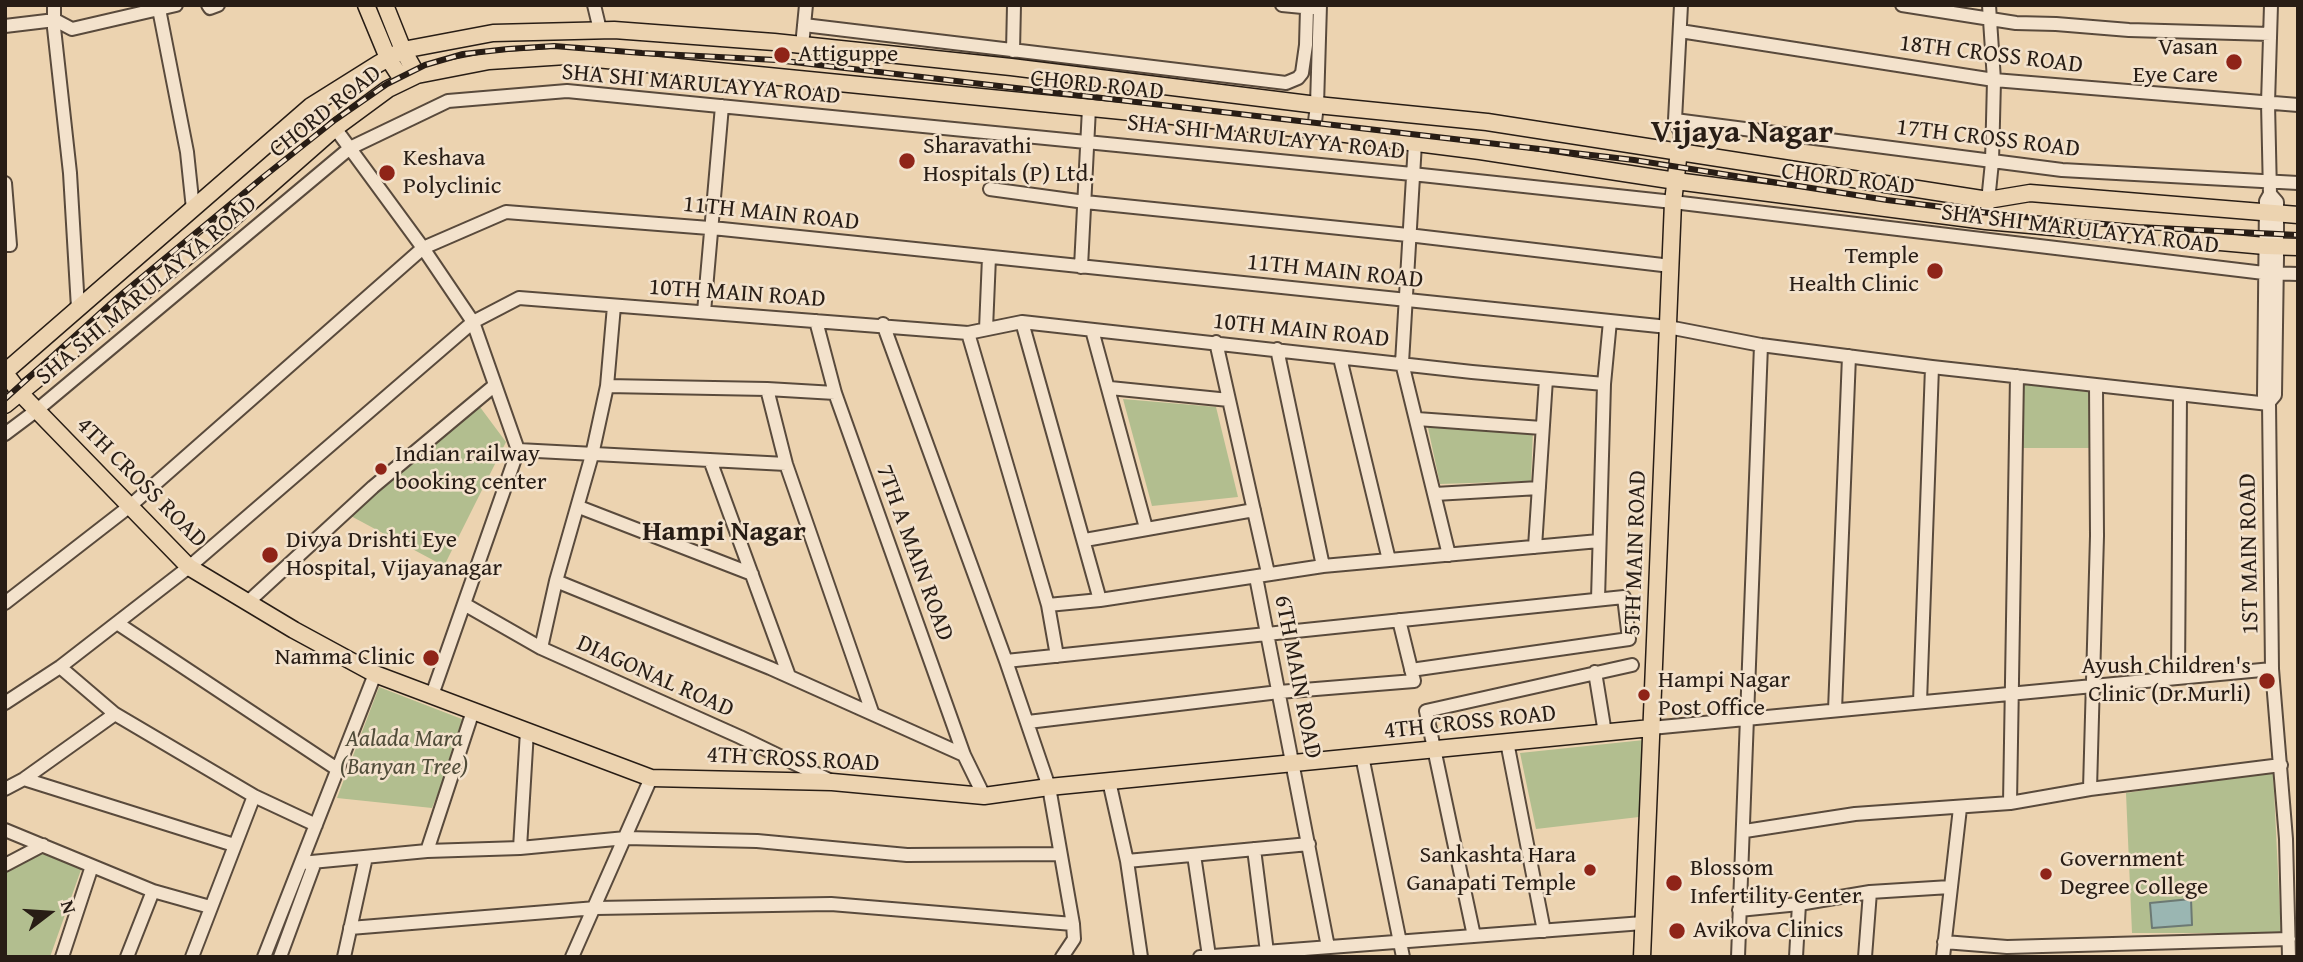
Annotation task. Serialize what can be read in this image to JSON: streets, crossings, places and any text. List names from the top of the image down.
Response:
{
  "streets": {
    "main road": ["CHORD ROAD", "4TH CROSS ROAD", "5TH MAIN ROAD"],
    "street": [
      "18TH CROSS ROAD",
      "SHA SHI MARULAYYA ROAD",
      "17TH CROSS ROAD",
      "11TH MAIN ROAD",
      "10TH MAIN ROAD",
      "7TH A MAIN ROAD",
      "1ST MAIN ROAD",
      "DIAGONAL ROAD",
      "6TH MAIN ROAD"
    ]
  },
  "crossings": [
    ["18TH CROSS ROAD", "1ST MAIN ROAD"],
    ["SHA SHI MARULAYYA ROAD", "4TH CROSS ROAD"],
    ["SHA SHI MARULAYYA ROAD", "5TH MAIN ROAD"],
    ["SHA SHI MARULAYYA ROAD", "1ST MAIN ROAD"],
    ["CHORD ROAD", "4TH CROSS ROAD"],
    ["CHORD ROAD", "5TH MAIN ROAD"],
    ["CHORD ROAD", "1ST MAIN ROAD"],
    ["17TH CROSS ROAD", "1ST MAIN ROAD"],
    ["11TH MAIN ROAD", "4TH CROSS ROAD"],
    ["11TH MAIN ROAD", "5TH MAIN ROAD"],
    ["11TH MAIN ROAD", "1ST MAIN ROAD"],
    ["10TH MAIN ROAD", "4TH CROSS ROAD"],
    ["10TH MAIN ROAD", "7TH A MAIN ROAD"],
    ["10TH MAIN ROAD", "6TH MAIN ROAD"],
    ["4TH CROSS ROAD", "7TH A MAIN ROAD"],
    ["4TH CROSS ROAD", "5TH MAIN ROAD"],
    ["4TH CROSS ROAD", "DIAGONAL ROAD"],
    ["4TH CROSS ROAD", "6TH MAIN ROAD"]
  ],
  "districts": ["Vijaya Nagar", "Hampi Nagar"],
  "parks": ["Aalada Mara (Banyan Tree)"],
  "places": [
    "Attiguppe",
    "Vasan Eye Care",
    "Sharavathi Hospitals (P) Ltd.",
    "Keshava Polyclinic",
    "Temple Health Clinic",
    "Indian railway booking center",
    "Divya Drishti Eye Hospital, Vijayanagar",
    "Namma Clinic",
    "Ayush Children's Clinic (Dr.Murli)",
    "Hampi Nagar Post Office",
    "Sankashta Hara Ganapati Temple",
    "Government Degree College",
    "Blossom Infertility Center",
    "Avikova Clinics"
  ],
  "north": "right"
}
